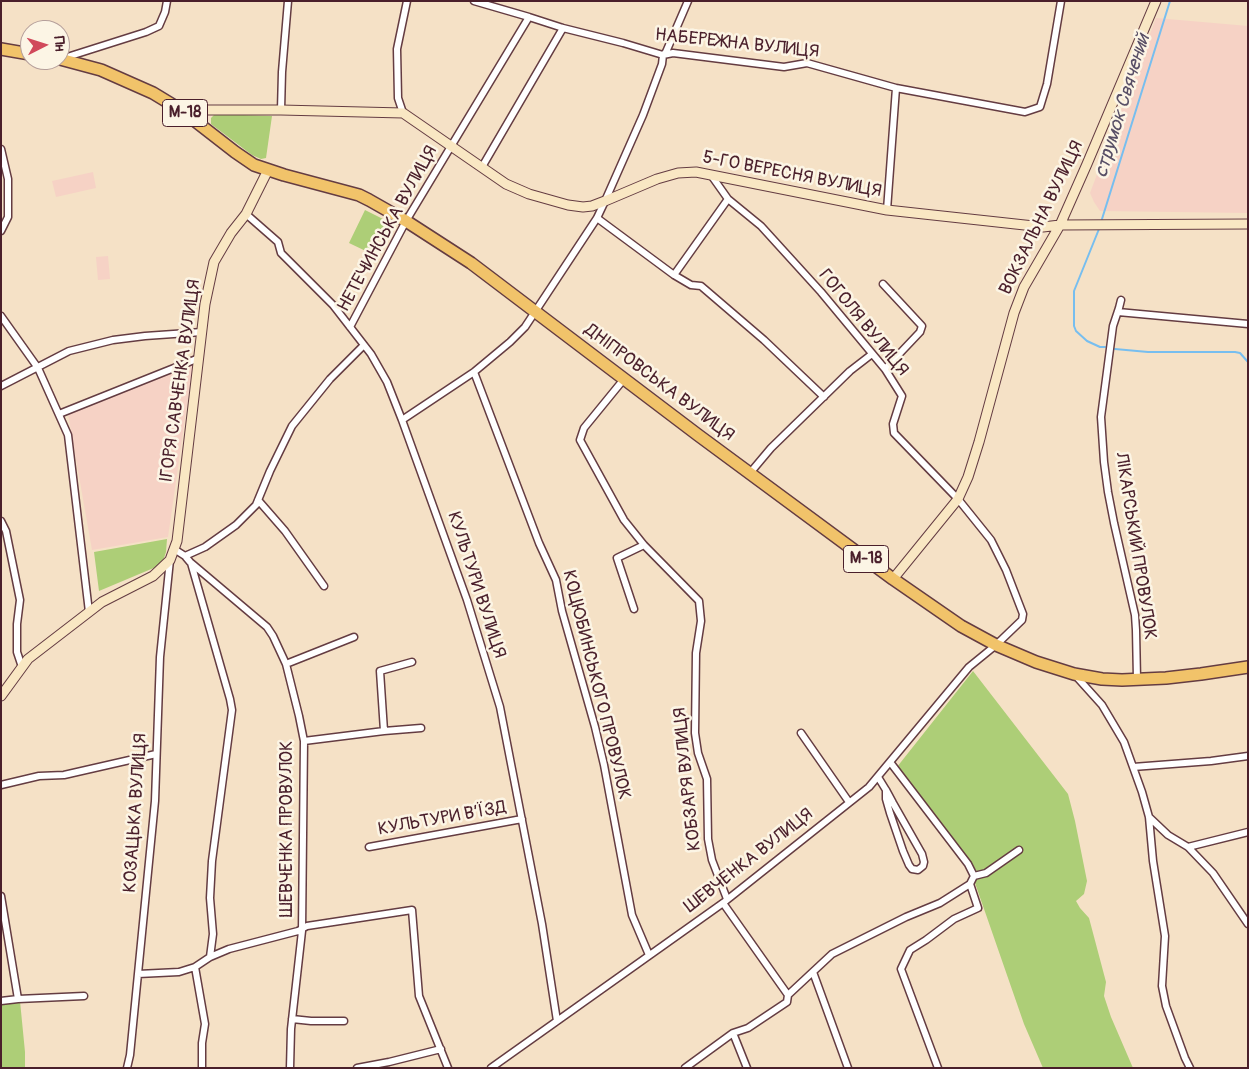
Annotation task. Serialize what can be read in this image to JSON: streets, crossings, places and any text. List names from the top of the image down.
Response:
{
  "streets": {
    "highway": ["М-18", "ДНІПРОВСЬКА ВУЛИЦЯ"],
    "street": [
      "НАБЕРЕЖНА ВУЛИЦЯ",
      "5-ГО ВЕРЕСНЯ ВУЛИЦЯ",
      "ВОКЗАЛЬНА ВУЛИЦЯ",
      "НЕТЕЧИНСЬКА ВУЛИЦЯ",
      "ГОГОЛЯ ВУЛИЦЯ",
      "ІГОРЯ САВЧЕНКА ВУЛИЦЯ",
      "ЛІКАРСЬКИЙ ПРОВУЛОК",
      "КУЛЬТУРИ ВУЛИЦЯ",
      "КОЦЮБИНСЬКОГО ПРОВУЛОК",
      "КОБЗАРЯ ВУЛИЦЯ",
      "КОЗАЦЬКА ВУЛИЦЯ",
      "КУЛЬТУРИ В’ЇЗД",
      "ШЕВЧЕНКА ПРОВУЛОК",
      "ШЕВЧЕНКА ВУЛИЦЯ"
    ]
  },
  "crossings": [
    ["НАБЕРЕЖНА ВУЛИЦЯ", "НЕТЕЧИНСЬКА ВУЛИЦЯ"],
    ["5-ГО ВЕРЕСНЯ ВУЛИЦЯ", "ВОКЗАЛЬНА ВУЛИЦЯ"],
    ["5-ГО ВЕРЕСНЯ ВУЛИЦЯ", "НЕТЕЧИНСЬКА ВУЛИЦЯ"],
    ["5-ГО ВЕРЕСНЯ ВУЛИЦЯ", "ГОГОЛЯ ВУЛИЦЯ"],
    ["ВОКЗАЛЬНА ВУЛИЦЯ", "ГОГОЛЯ ВУЛИЦЯ"],
    ["ВОКЗАЛЬНА ВУЛИЦЯ", "ДНІПРОВСЬКА ВУЛИЦЯ"],
    ["ВОКЗАЛЬНА ВУЛИЦЯ", "ШЕВЧЕНКА ВУЛИЦЯ"],
    ["НЕТЕЧИНСЬКА ВУЛИЦЯ", "ДНІПРОВСЬКА ВУЛИЦЯ"],
    ["НЕТЕЧИНСЬКА ВУЛИЦЯ", "КУЛЬТУРИ ВУЛИЦЯ"],
    ["ГОГОЛЯ ВУЛИЦЯ", "ШЕВЧЕНКА ВУЛИЦЯ"],
    ["ІГОРЯ САВЧЕНКА ВУЛИЦЯ", "ДНІПРОВСЬКА ВУЛИЦЯ"],
    ["ІГОРЯ САВЧЕНКА ВУЛИЦЯ", "КУЛЬТУРИ ВУЛИЦЯ"],
    ["ІГОРЯ САВЧЕНКА ВУЛИЦЯ", "КОЗАЦЬКА ВУЛИЦЯ"],
    ["ІГОРЯ САВЧЕНКА ВУЛИЦЯ", "ШЕВЧЕНКА ПРОВУЛОК"],
    ["ДНІПРОВСЬКА ВУЛИЦЯ", "ЛІКАРСЬКИЙ ПРОВУЛОК"],
    ["ДНІПРОВСЬКА ВУЛИЦЯ", "КОБЗАРЯ ВУЛИЦЯ"],
    ["ДНІПРОВСЬКА ВУЛИЦЯ", "ШЕВЧЕНКА ВУЛИЦЯ"],
    ["КУЛЬТУРИ ВУЛИЦЯ", "КУЛЬТУРИ В’ЇЗД"],
    ["КУЛЬТУРИ ВУЛИЦЯ", "ШЕВЧЕНКА ВУЛИЦЯ"],
    ["КОЦЮБИНСЬКОГО ПРОВУЛОК", "ШЕВЧЕНКА ВУЛИЦЯ"],
    ["КОБЗАРЯ ВУЛИЦЯ", "ШЕВЧЕНКА ВУЛИЦЯ"]
  ],
  "water": ["струмок Свячений"],
  "north": "right"
}
